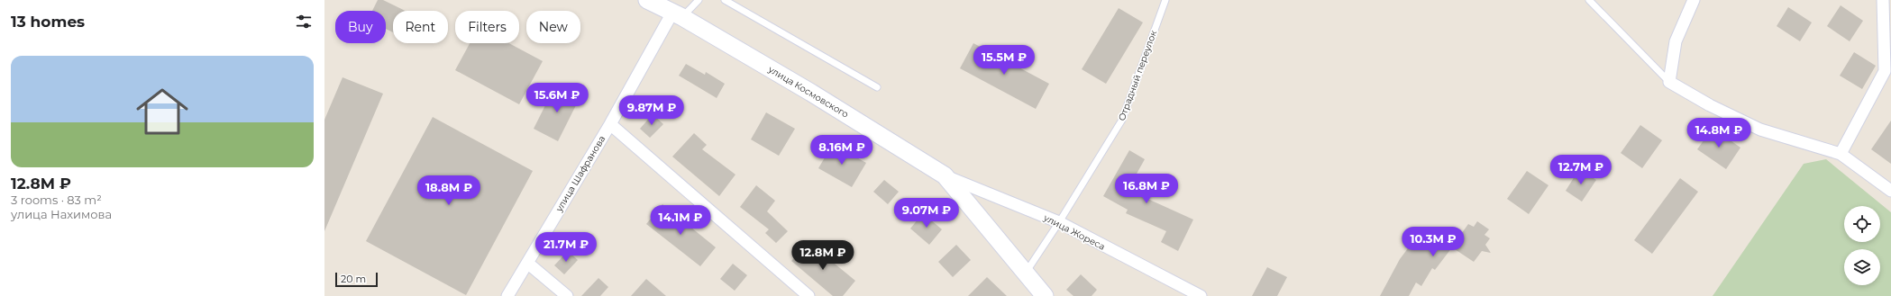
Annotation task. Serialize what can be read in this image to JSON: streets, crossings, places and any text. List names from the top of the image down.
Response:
{
  "streets": {
    "main road": ["улица Космовского"],
    "street": ["улица Шафранова", "улица Жореса"],
    "lane": ["Отрадный переулок"]
  },
  "crossings": [
    ["Отрадный переулок", "улица Космовского"],
    ["Отрадный переулок", "улица Жореса"],
    ["улица Космовского", "улица Шафранова"],
    ["улица Космовского", "улица Жореса"]
  ],
  "scale_bar": "20 m",
  "page": {
    "heading": "13 homes",
    "chip": [
      "Buy",
      "Rent",
      "Filters",
      "New"
    ],
    "list": [
      {
        "name": "12.8M ₽",
        "note": "3 rooms · 83 m² · улица Нахимова"
      }
    ],
    "price": [
      "15.5M ₽",
      "15.6M ₽",
      "9.87M ₽",
      "14.8M ₽",
      "8.16M ₽",
      "12.7M ₽",
      "16.8M ₽",
      "18.8M ₽",
      "9.07M ₽",
      "14.1M ₽",
      "10.3M ₽",
      "21.7M ₽",
      "12.8M ₽"
    ],
    "scale": "20 m"
  }
}
